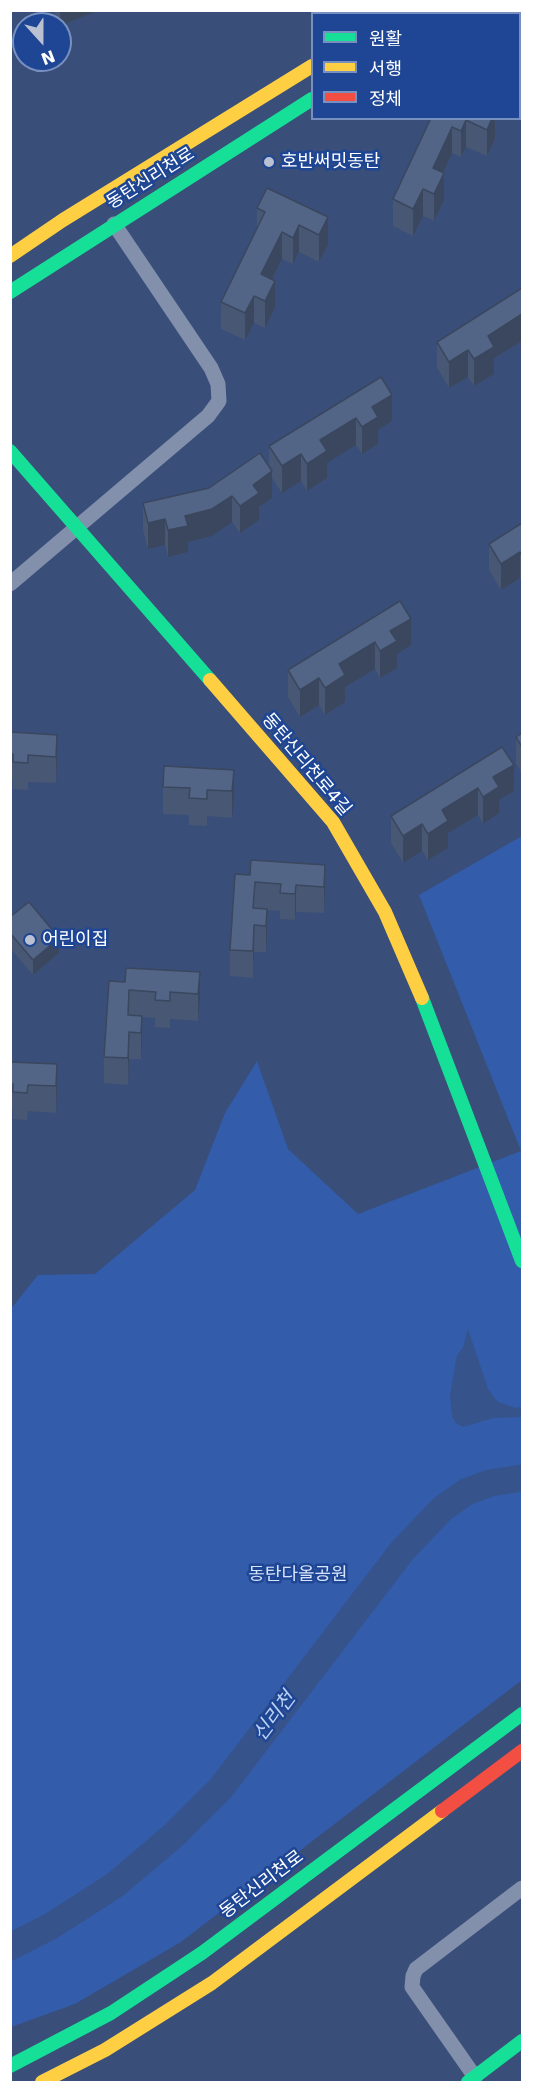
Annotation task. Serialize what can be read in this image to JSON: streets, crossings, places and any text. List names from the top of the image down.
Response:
{
  "streets": {
    "main road": ["동탄신리천로", "동탄신리천로4길"]
  },
  "water": ["신리천"],
  "parks": ["동탄다올공원"],
  "places": ["호반써밋동탄", "어린이집"],
  "legend": ["원활", "서행", "정체"],
  "north": "bottom"
}
